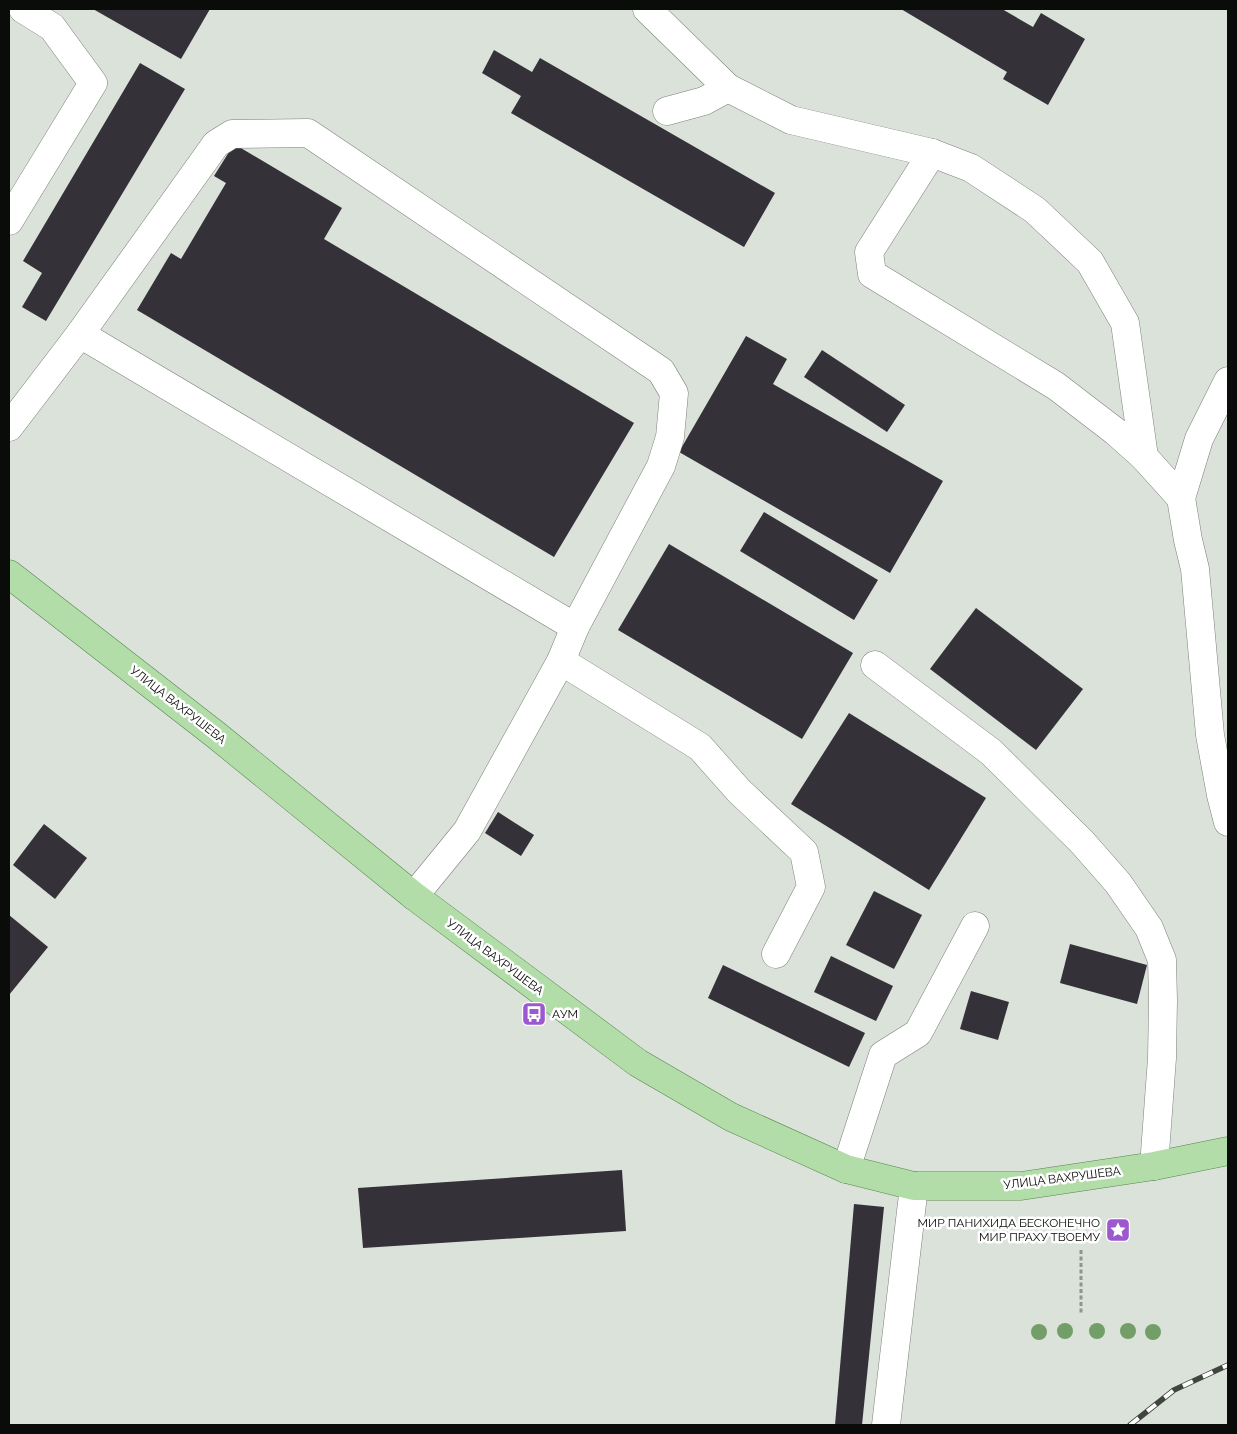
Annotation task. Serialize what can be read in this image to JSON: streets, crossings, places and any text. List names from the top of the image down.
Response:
{
  "streets": {
    "main road": ["УЛИЦА ВАХРУШЕВА"]
  },
  "places": {
    "bus stop": ["АУМ"],
    "place": ["МИР ПАНИХИДА БЕСКОНЕЧНО МИР ПРАХУ ТВОЕМУ"]
  }
}
